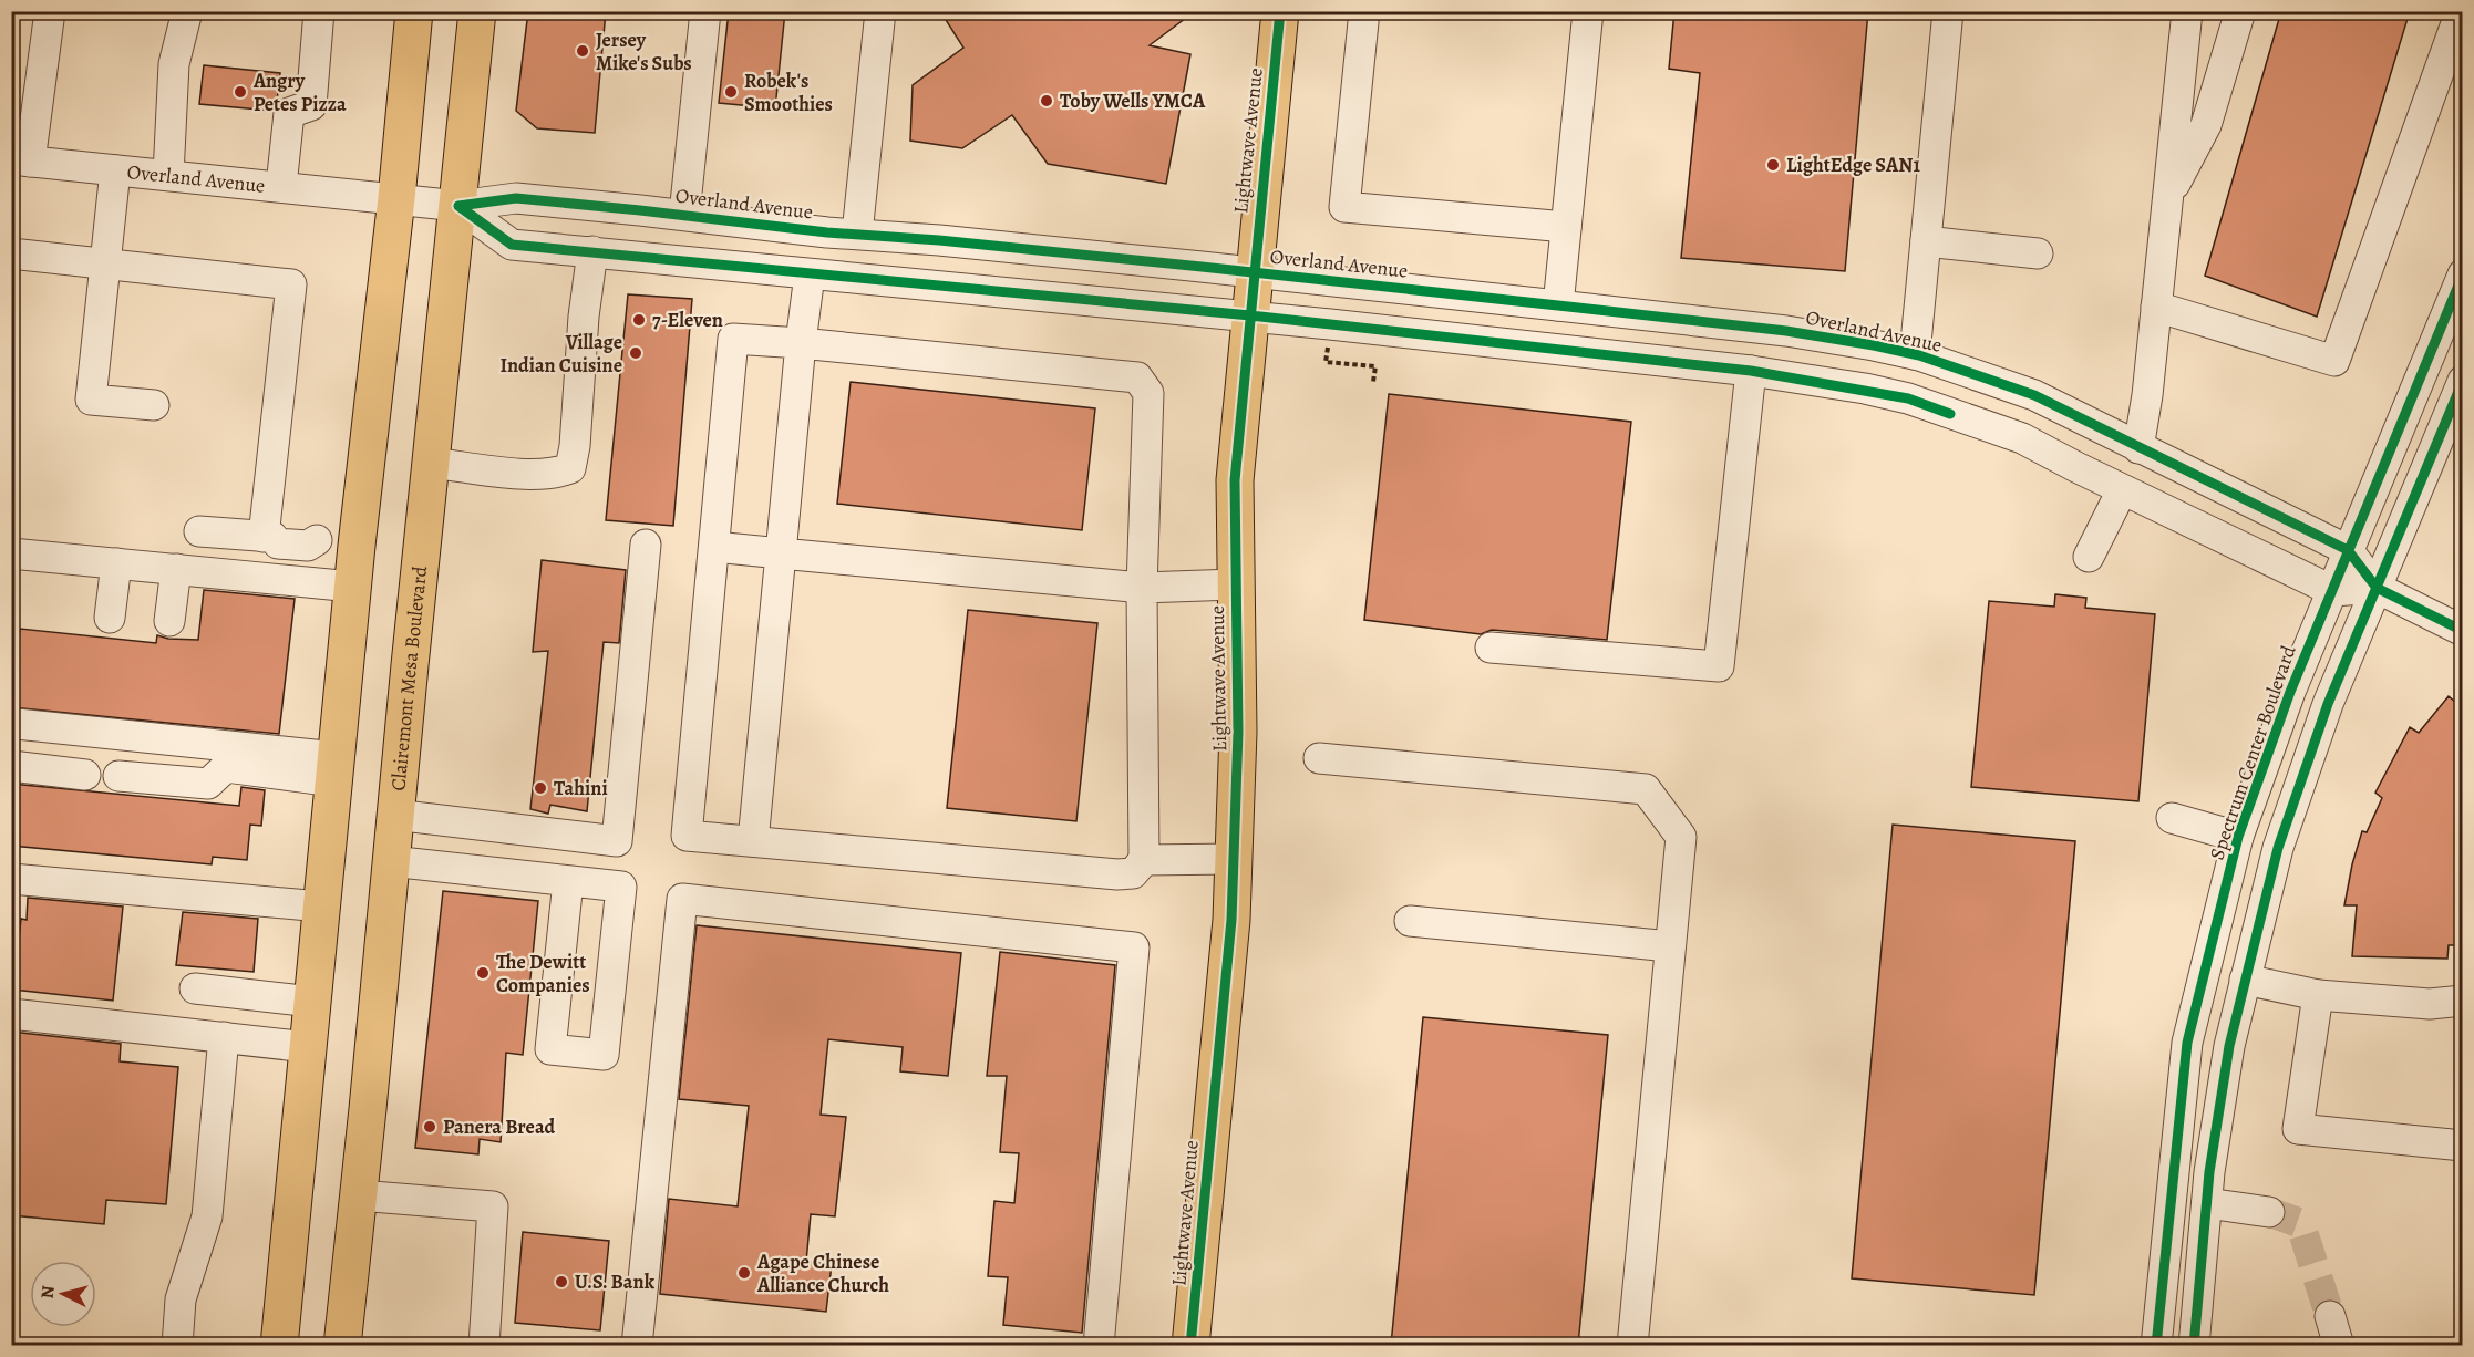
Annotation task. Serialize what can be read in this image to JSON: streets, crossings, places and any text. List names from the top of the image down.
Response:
{
  "streets": {
    "main road": ["Lightwave Avenue", "Clairemont Mesa Boulevard"],
    "street": ["Overland Avenue", "Spectrum Center Boulevard"]
  },
  "crossings": [
    ["Lightwave Avenue", "Overland Avenue"],
    ["Overland Avenue", "Clairemont Mesa Boulevard"],
    ["Overland Avenue", "Spectrum Center Boulevard"]
  ],
  "places": [
    "Jersey Mike's Subs",
    "Angry Petes Pizza",
    "Robek's Smoothies",
    "Toby Wells YMCA",
    "LightEdge SAN1",
    "7-Eleven",
    "Village Indian Cuisine",
    "Tahini",
    "The Dewitt Companies",
    "Panera Bread",
    "Agape Chinese Alliance Church",
    "U.S. Bank"
  ],
  "north": "left"
}
